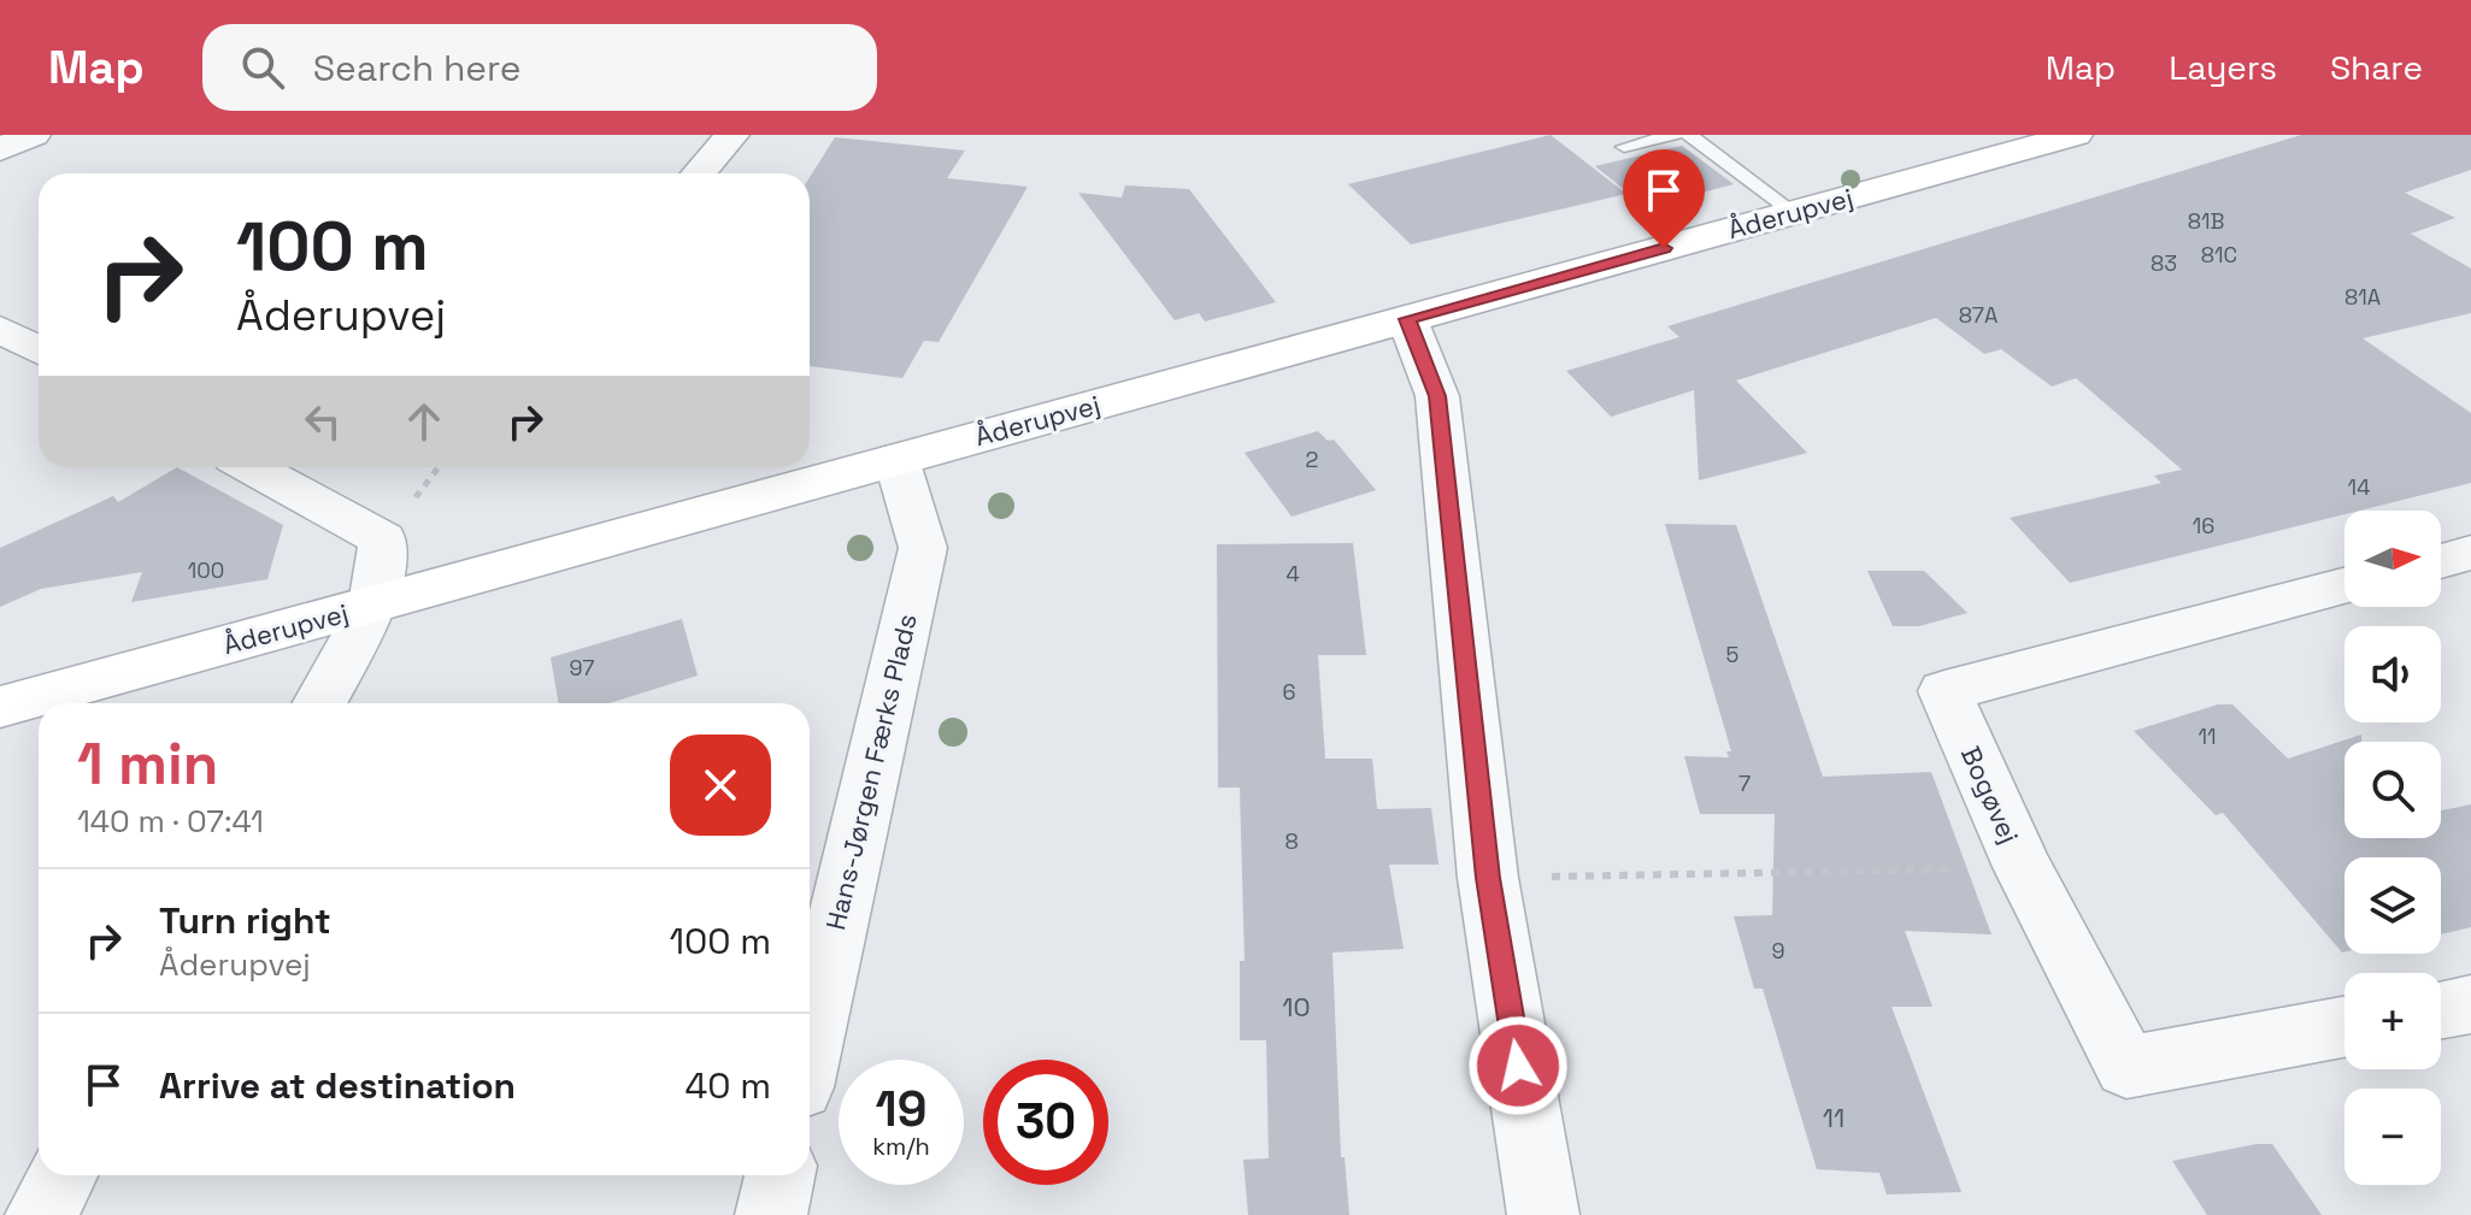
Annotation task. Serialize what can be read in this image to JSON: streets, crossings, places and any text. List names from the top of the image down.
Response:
{
  "streets": {
    "street": ["Åderupvej", "Hans-Jørgen Færks Plads", "Bogøvej"]
  },
  "crossings": [
    ["Åderupvej", "Hans-Jørgen Færks Plads"]
  ],
  "house_numbers": [
    "81B",
    "81C",
    "83",
    "81A",
    "87A",
    "2",
    "14",
    "16",
    "100",
    "4",
    "5",
    "97",
    "6",
    "11",
    "7",
    "8",
    "9",
    "10",
    "11"
  ],
  "north": "right",
  "page": {
    "header": "Map",
    "search": "Search here",
    "nav": ["Map", "Layers", "Share"],
    "turn": ["100 m", "Åderupvej"],
    "map_buttons": ["+", "−"],
    "heading": ["1 min", "140 m · 07:41"],
    "list": [
      {
        "name": "Turn right",
        "note": "Åderupvej",
        "value": "100 m"
      },
      {
        "name": "Arrive at destination",
        "value": "40 m"
      }
    ],
    "speed": "19 km/h",
    "limit": "30"
  }
}
